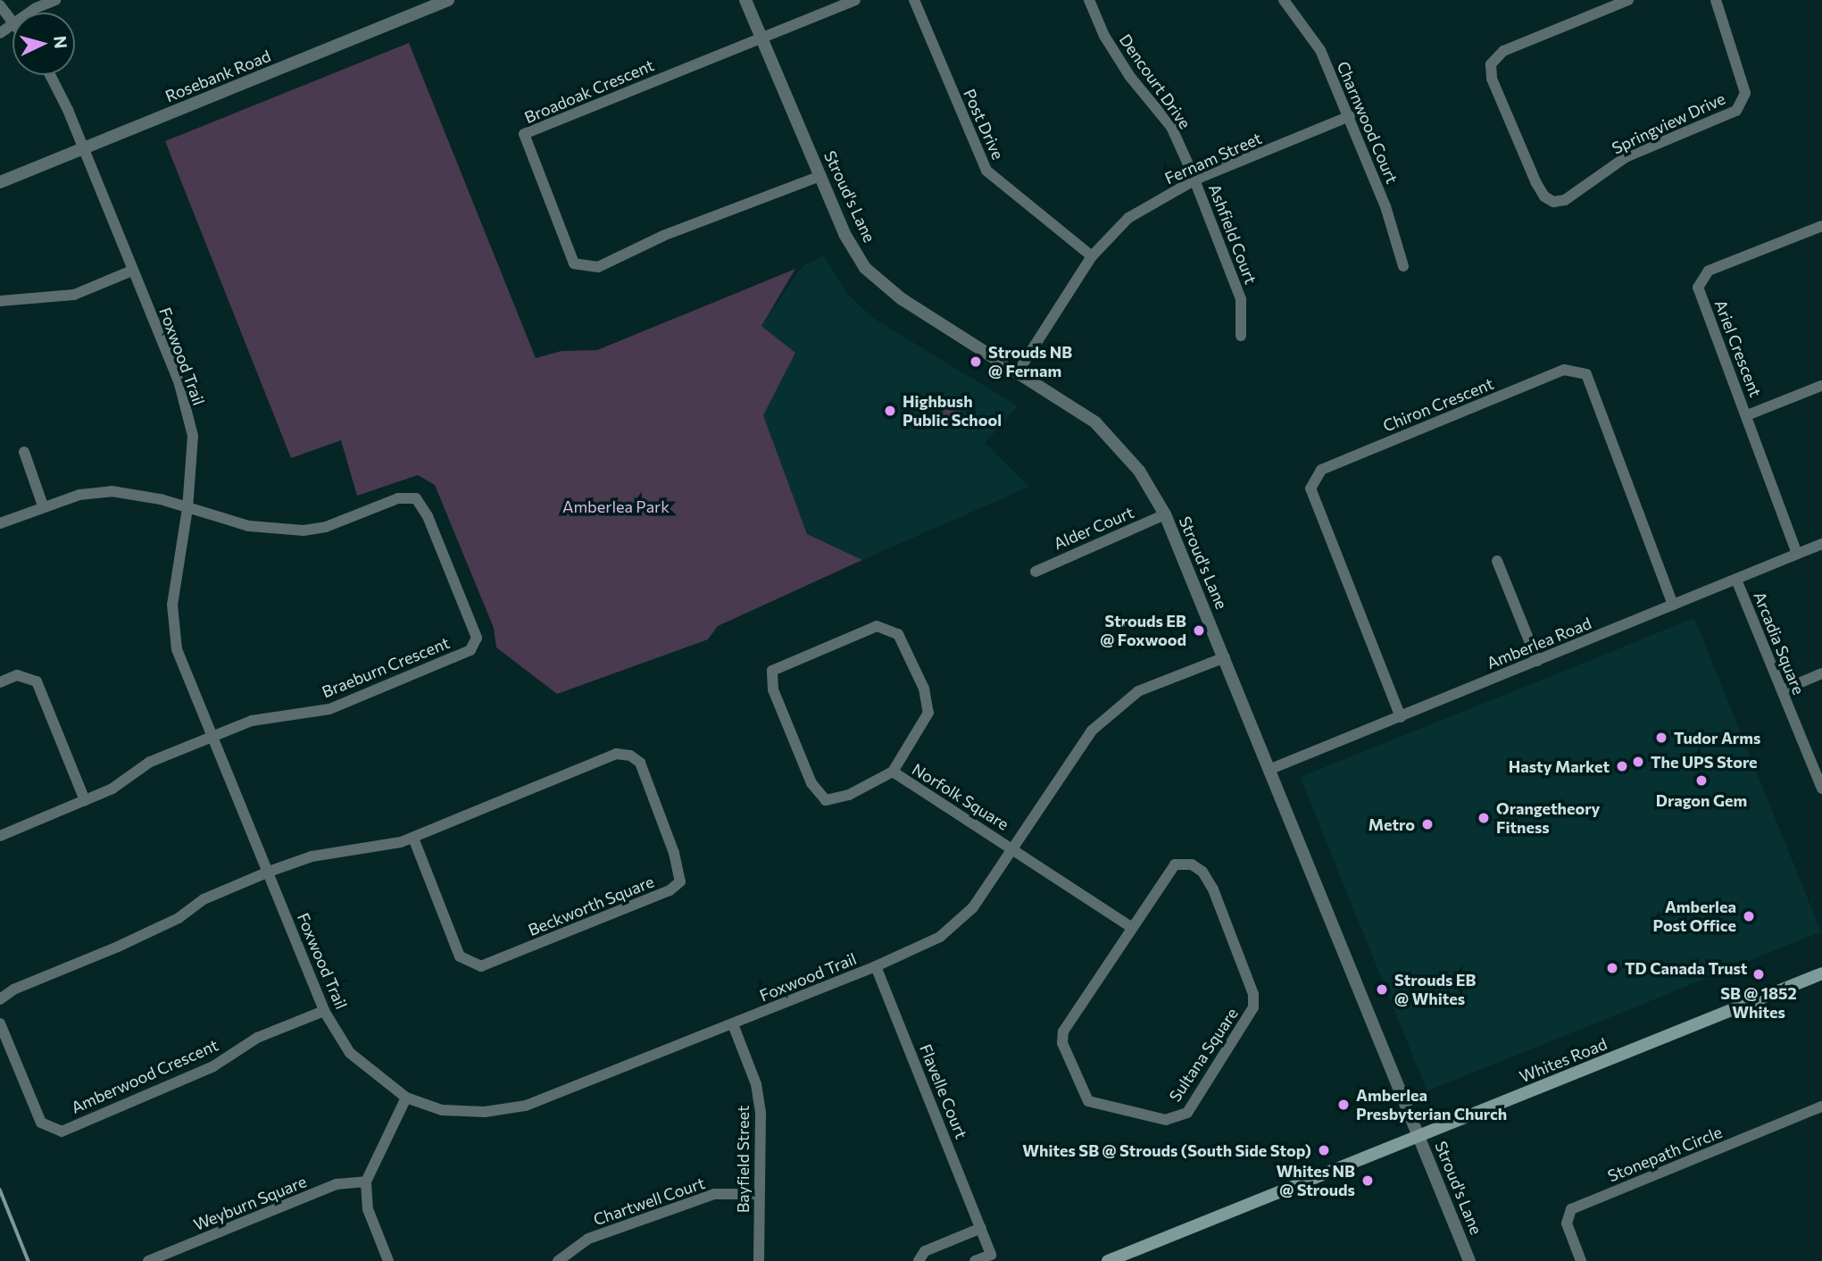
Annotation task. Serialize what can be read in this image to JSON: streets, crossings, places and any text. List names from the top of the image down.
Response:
{
  "streets": {
    "main road": ["Whites Road"],
    "street": [
      "Rosebank Road",
      "Dencourt Drive",
      "Broadoak Crescent",
      "Charnwood Court",
      "Springview Drive",
      "Post Drive",
      "Fernam Street",
      "Stroud's Lane",
      "Ashfield Court",
      "Ariel Crescent",
      "Foxwood Trail",
      "Chiron Crescent",
      "Alder Court",
      "Amberlea Road",
      "Arcadia Square",
      "Braeburn Crescent",
      "Norfolk Square",
      "Beckworth Square",
      "Sultana Square",
      "Amberwood Crescent",
      "Flavelle Court",
      "Stonepath Circle",
      "Bayfield Street",
      "Chartwell Court",
      "Weyburn Square"
    ]
  },
  "crossings": [
    ["Rosebank Road", "Foxwood Trail"],
    ["Dencourt Drive", "Fernam Street"],
    ["Dencourt Drive", "Ashfield Court"],
    ["Broadoak Crescent", "Stroud's Lane"],
    ["Charnwood Court", "Fernam Street"],
    ["Post Drive", "Fernam Street"],
    ["Fernam Street", "Stroud's Lane"],
    ["Fernam Street", "Ashfield Court"],
    ["Stroud's Lane", "Foxwood Trail"],
    ["Stroud's Lane", "Alder Court"],
    ["Stroud's Lane", "Amberlea Road"],
    ["Stroud's Lane", "Whites Road"],
    ["Ariel Crescent", "Amberlea Road"],
    ["Foxwood Trail", "Braeburn Crescent"],
    ["Foxwood Trail", "Norfolk Square"],
    ["Foxwood Trail", "Beckworth Square"],
    ["Foxwood Trail", "Amberwood Crescent"],
    ["Foxwood Trail", "Flavelle Court"],
    ["Foxwood Trail", "Bayfield Street"],
    ["Chiron Crescent", "Amberlea Road"],
    ["Amberlea Road", "Arcadia Square"],
    ["Bayfield Street", "Chartwell Court"]
  ],
  "parks": ["Amberlea Park"],
  "places": [
    "Strouds NB @ Fernam",
    "Highbush Public School",
    "Strouds EB @ Foxwood",
    "Tudor Arms",
    "The UPS Store",
    "Hasty Market",
    "Dragon Gem",
    "Orangetheory Fitness",
    "Metro",
    "Amberlea Post Office",
    "TD Canada Trust",
    "SB @ 1852 Whites",
    "Strouds EB @ Whites",
    "Amberlea Presbyterian Church",
    "Whites SB @ Strouds (South Side Stop)",
    "Whites NB @ Strouds"
  ],
  "north": "right"
}
